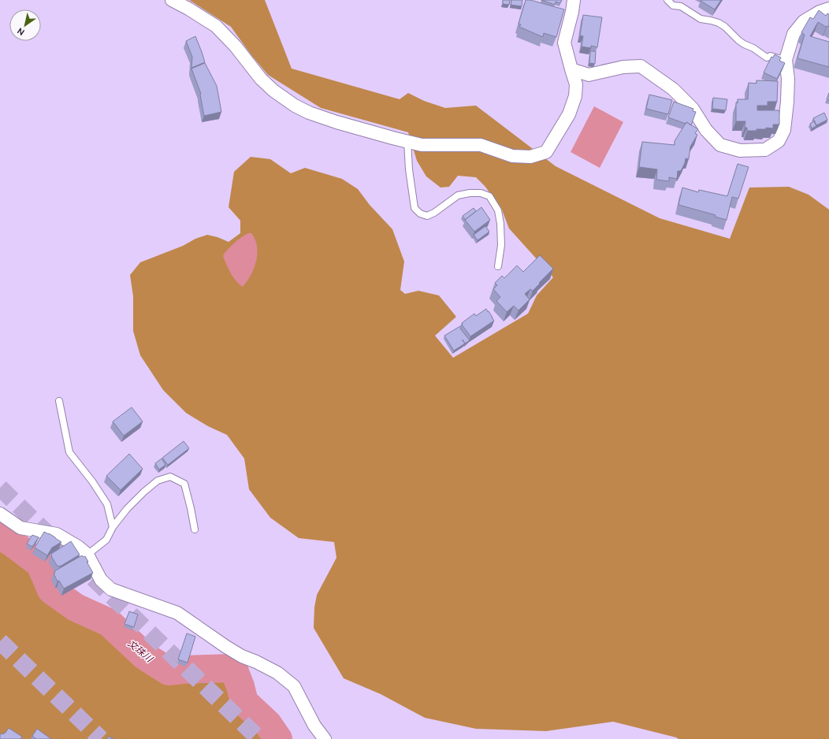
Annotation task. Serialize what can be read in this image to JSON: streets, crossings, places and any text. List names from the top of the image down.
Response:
{
  "water": ["文珠川"],
  "north": "bottom left"
}
